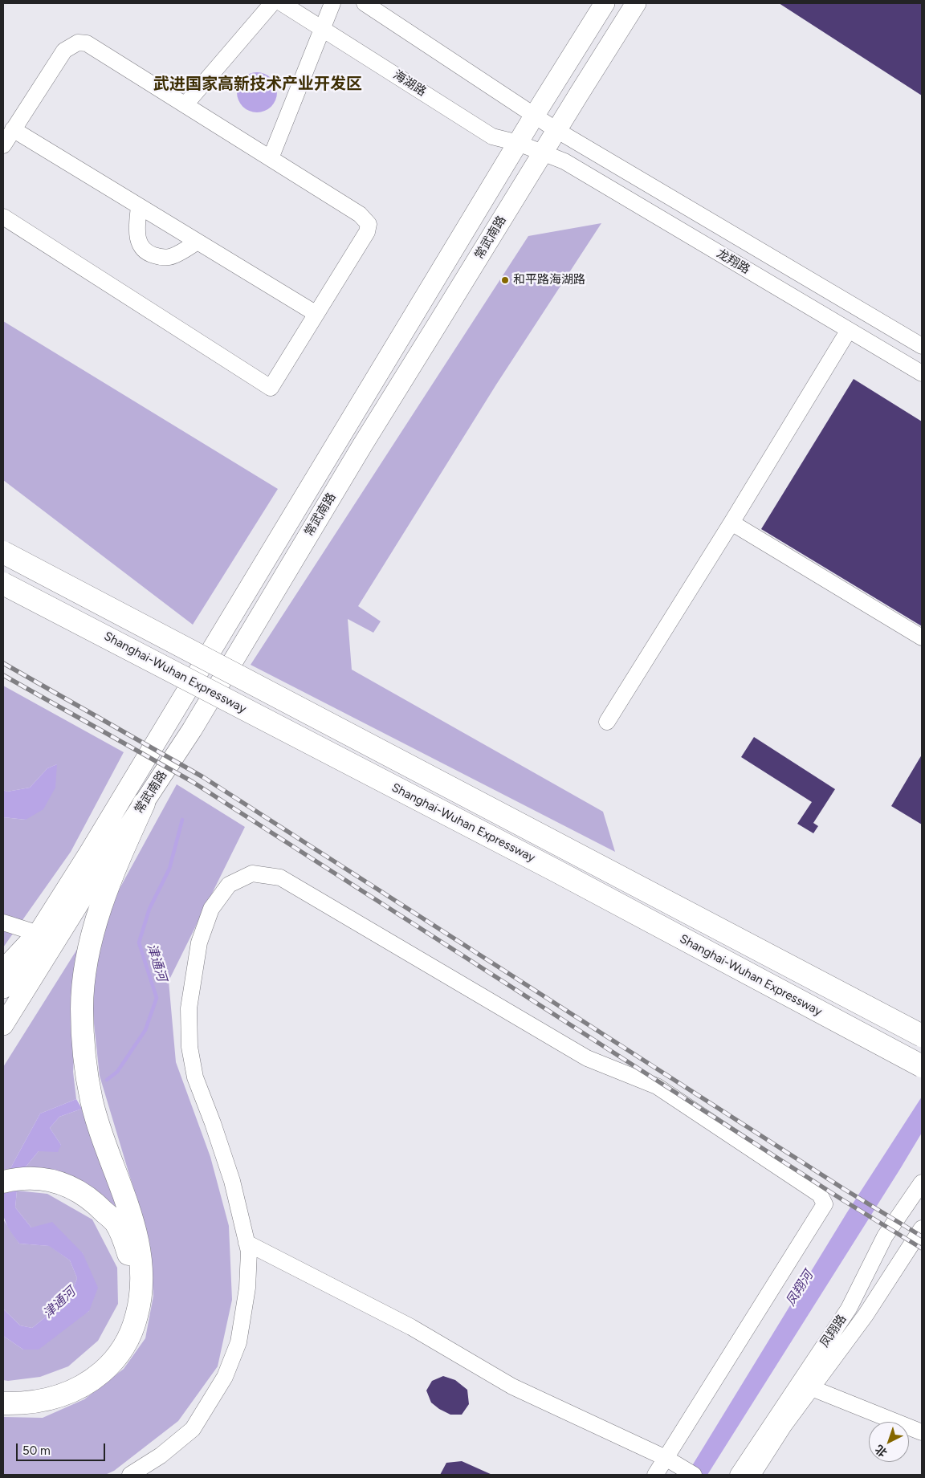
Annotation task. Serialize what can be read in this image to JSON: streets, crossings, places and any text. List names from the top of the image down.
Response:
{
  "streets": {
    "highway": ["Shanghai-Wuhan Expressway"],
    "main road": ["常武南路"],
    "street": ["海湖路", "龙翔路", "凤翔路"]
  },
  "crossings": [
    ["海湖路", "常武南路"],
    ["海湖路", "龙翔路"],
    ["常武南路", "龙翔路"]
  ],
  "districts": ["武进国家高新技术产业开发区"],
  "water": ["津通河", "凤翔河"],
  "places": ["和平路海湖路"],
  "scale_bar": "50 m",
  "north": "bottom left"
}
